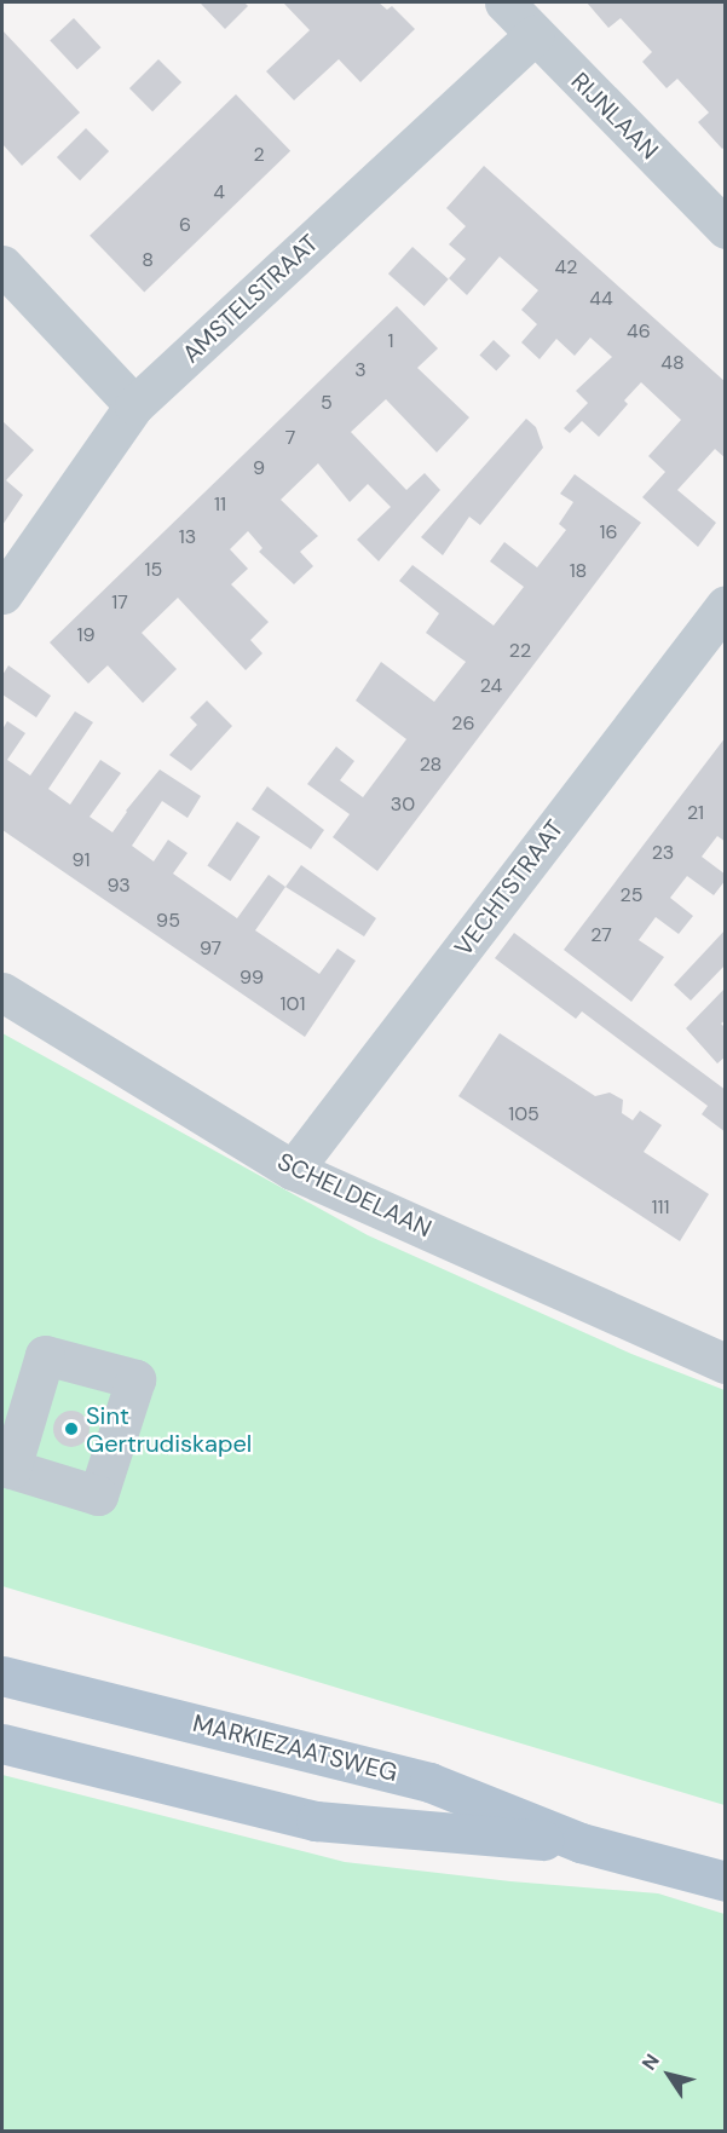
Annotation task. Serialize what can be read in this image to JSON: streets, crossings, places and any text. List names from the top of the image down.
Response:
{
  "streets": {
    "main road": ["MARKIEZAATSWEG"],
    "street": [
      "RIJNLAAN",
      "AMSTELSTRAAT",
      "VECHTSTRAAT",
      "SCHELDELAAN"
    ]
  },
  "crossings": [
    ["RIJNLAAN", "AMSTELSTRAAT"],
    ["VECHTSTRAAT", "SCHELDELAAN"]
  ],
  "places": ["Sint Gertrudiskapel"],
  "house_numbers": [
    "2",
    "4",
    "6",
    "8",
    "42",
    "44",
    "46",
    "1",
    "48",
    "3",
    "5",
    "7",
    "9",
    "11",
    "16",
    "13",
    "15",
    "18",
    "17",
    "19",
    "22",
    "24",
    "26",
    "28",
    "30",
    "21",
    "23",
    "91",
    "93",
    "25",
    "95",
    "27",
    "97",
    "99",
    "101",
    "105",
    "111"
  ],
  "north": "top left"
}
